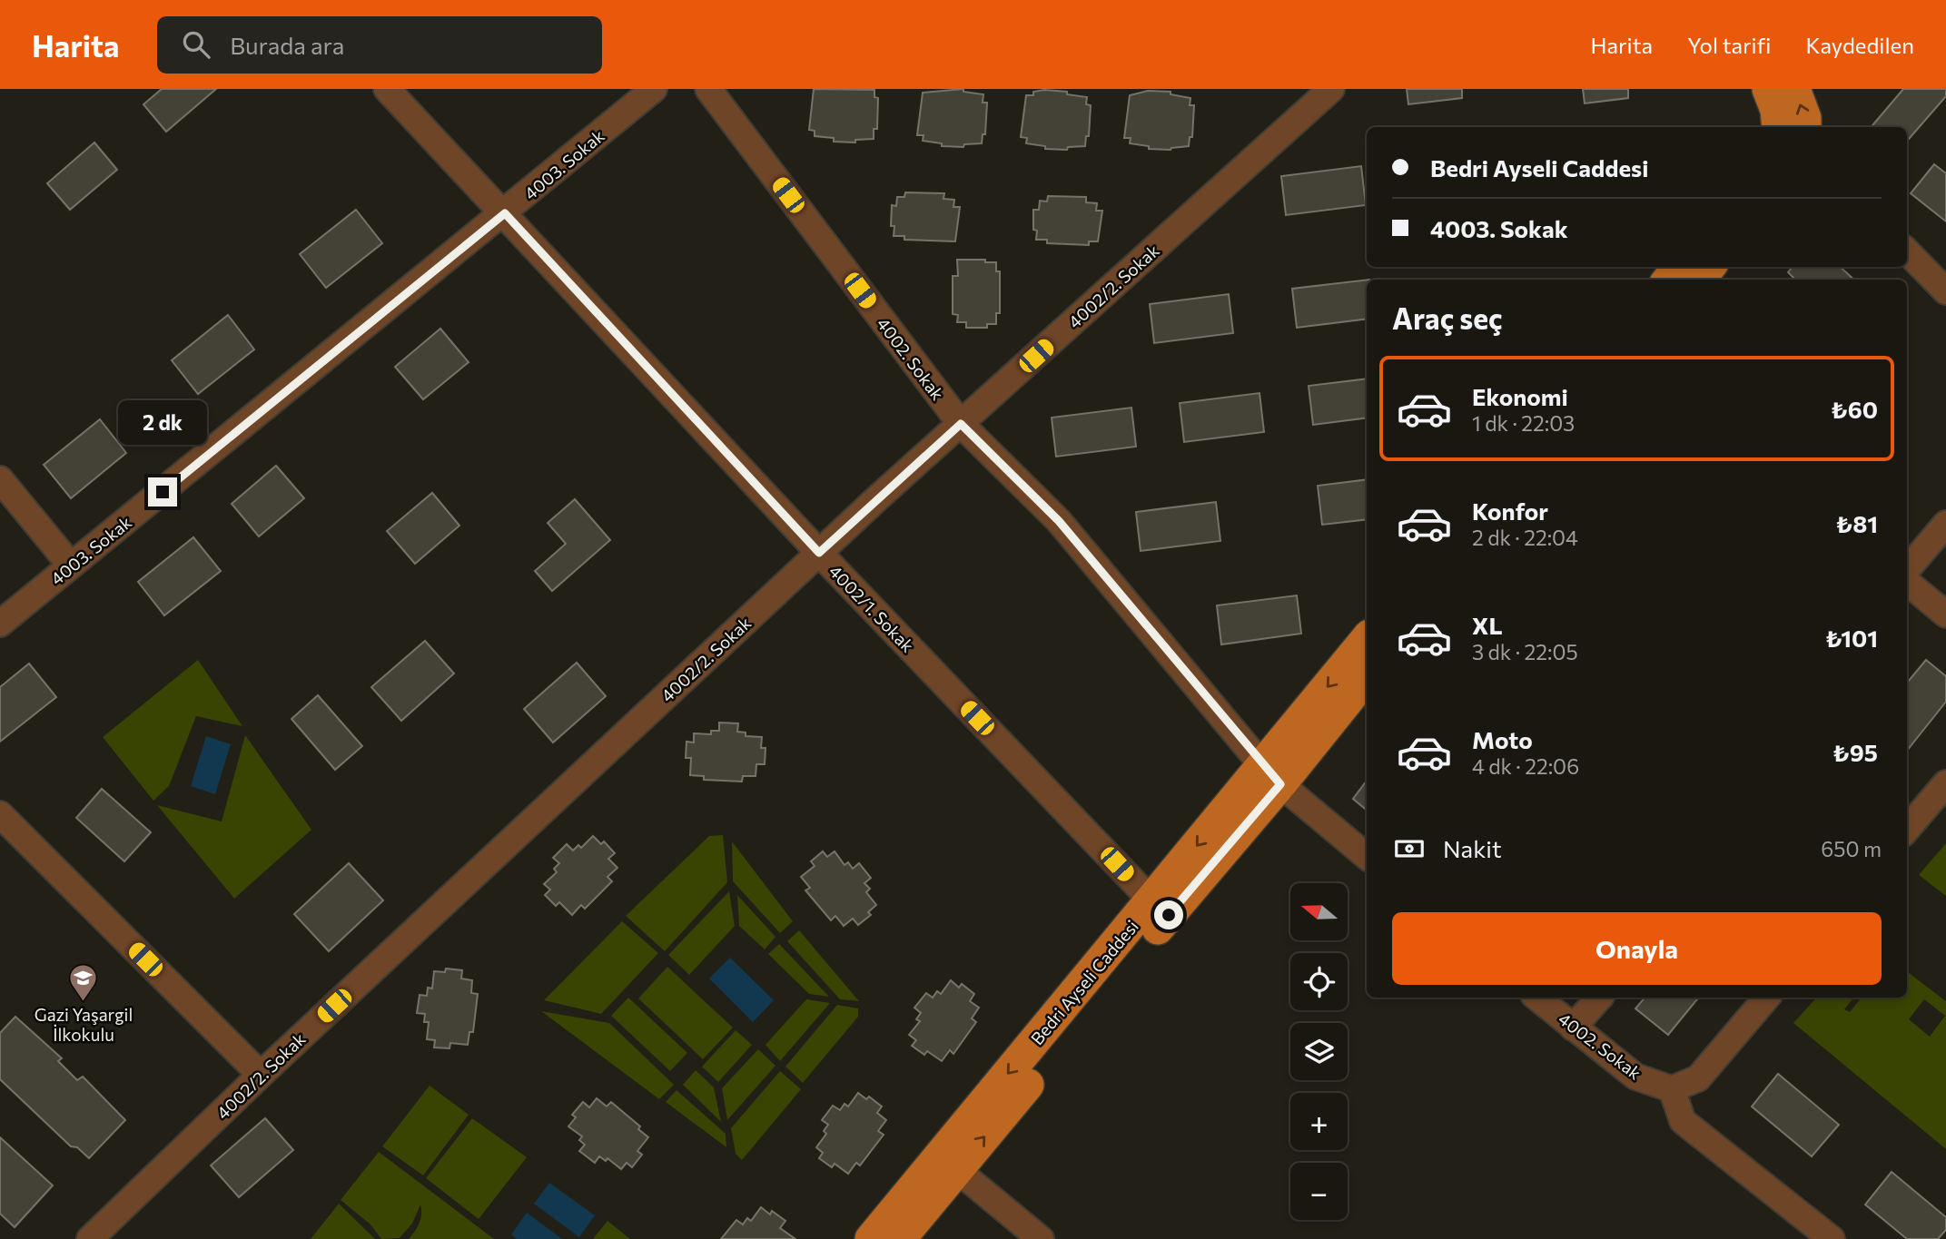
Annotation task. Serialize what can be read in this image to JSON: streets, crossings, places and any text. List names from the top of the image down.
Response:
{
  "streets": {
    "main road": ["Bedri Ayseli Caddesi"],
    "street": [
      "4003. Sokak",
      "4002/2. Sokak",
      "4002. Sokak",
      "4002/1. Sokak"
    ]
  },
  "crossings": [
    ["4003. Sokak", "4002/1. Sokak"],
    ["4002/2. Sokak", "4002. Sokak"],
    ["4002/2. Sokak", "4002/1. Sokak"],
    ["4002. Sokak", "Bedri Ayseli Caddesi"],
    ["4002/1. Sokak", "Bedri Ayseli Caddesi"]
  ],
  "places": {
    "school or university": ["Gazi Yaşargil İlkokulu"]
  },
  "north": "left",
  "page": {
    "header": "Harita",
    "search": "Burada ara",
    "nav": ["Harita", "Yol tarifi", "Kaydedilen"],
    "banner": ["Bedri Ayseli Caddesi", "4003. Sokak"],
    "heading": "Araç seç",
    "list": [
      {
        "name": "Ekonomi",
        "note": "1 dk · 22:03",
        "value": "₺60"
      },
      {
        "name": "Konfor",
        "note": "2 dk · 22:04",
        "value": "₺81"
      },
      {
        "name": "XL",
        "note": "3 dk · 22:05",
        "value": "₺101"
      },
      {
        "name": "Moto",
        "note": "4 dk · 22:06",
        "value": "₺95"
      }
    ],
    "bubble": "2 dk",
    "pay": ["Nakit", "650 m"],
    "map_buttons": ["+", "−"],
    "buttons": "Onayla"
  }
}
